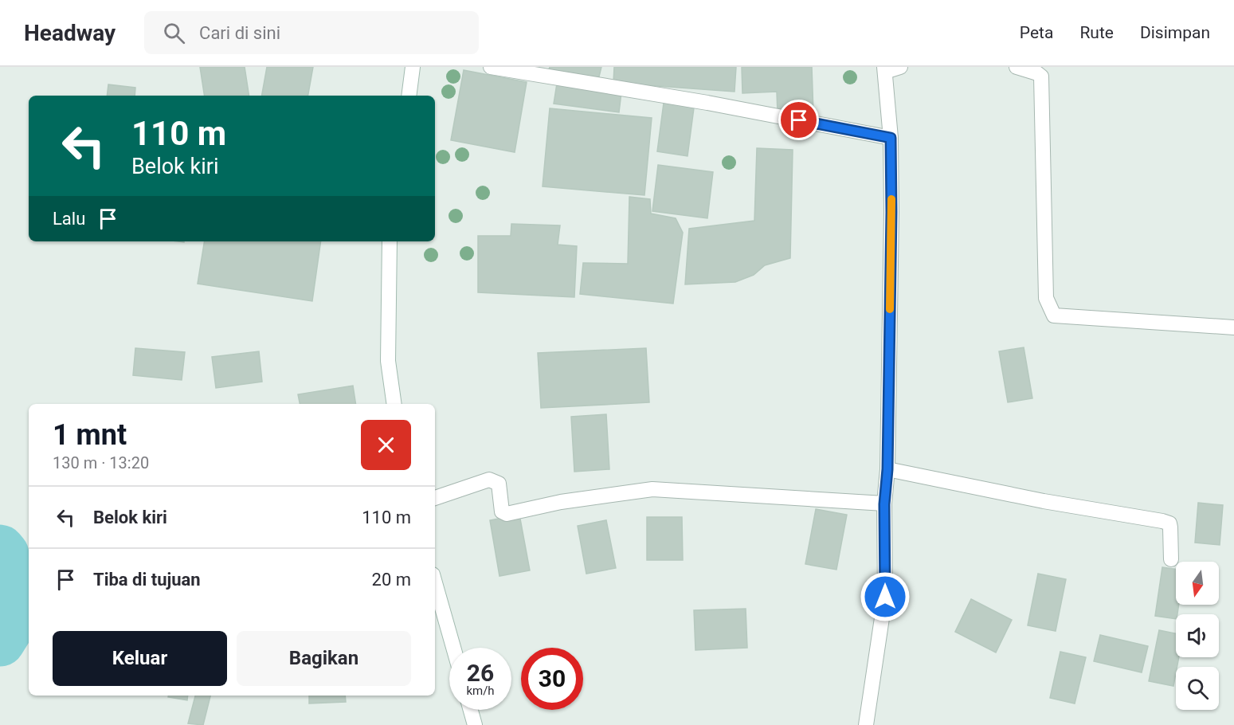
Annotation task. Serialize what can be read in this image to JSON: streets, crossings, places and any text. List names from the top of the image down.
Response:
{
  "north": "bottom",
  "page": {
    "header": "Headway",
    "search": "Cari di sini",
    "nav": ["Peta", "Rute", "Disimpan"],
    "turn": ["110 m", "Belok kiri"],
    "then": "Lalu",
    "heading": ["1 mnt", "130 m · 13:20"],
    "list": [
      {
        "name": "Belok kiri",
        "value": "110 m"
      },
      {
        "name": "Tiba di tujuan",
        "value": "20 m"
      }
    ],
    "buttons": ["Keluar", "Bagikan"],
    "speed": "26 km/h",
    "limit": "30"
  }
}
